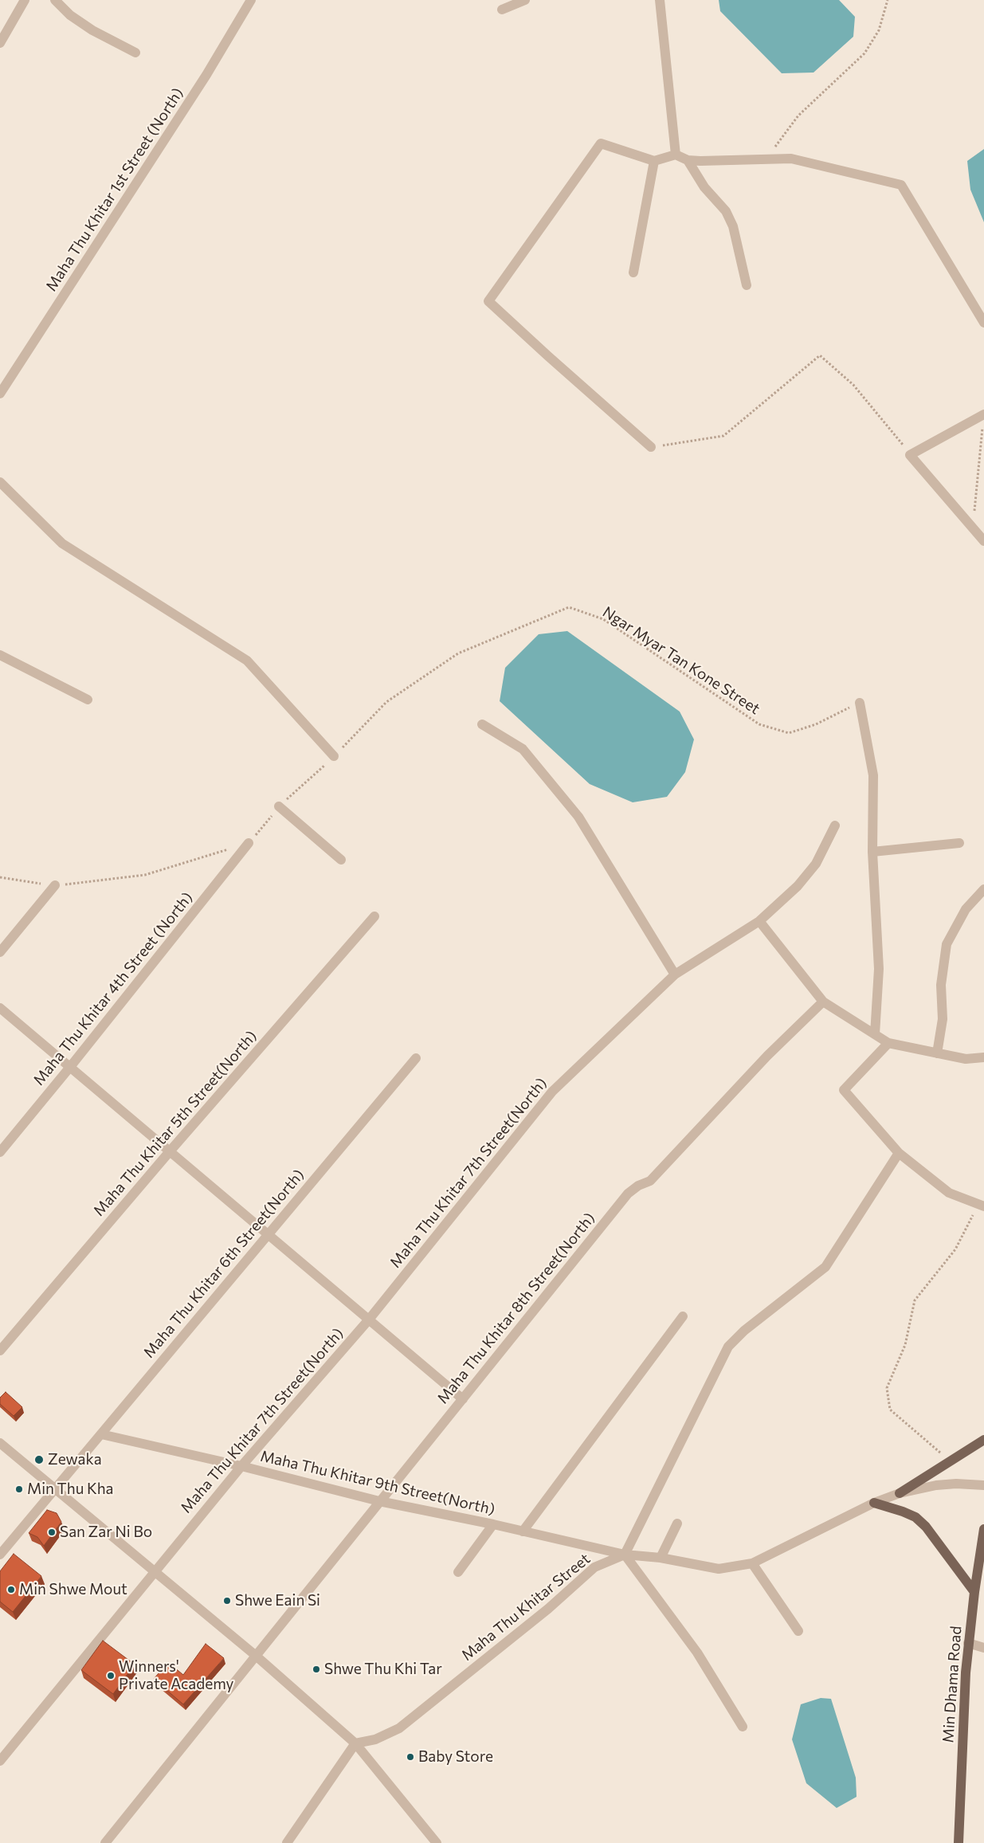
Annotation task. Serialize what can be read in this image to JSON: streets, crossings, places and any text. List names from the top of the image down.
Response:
{
  "streets": {
    "main road": ["Min Dhama Road"],
    "street": [
      "Maha Thu Khitar 1st Street (North)",
      "Maha Thu Khitar 4th Street (North)",
      "Maha Thu Khitar 5th Street(North)",
      "Maha Thu Khitar 7th Street(North)",
      "Maha Thu Khitar 6th Street(North)",
      "Maha Thu Khitar 8th Street(North)",
      "Maha Thu Khitar 9th Street(North)",
      "Maha Thu Khitar Street"
    ],
    "path": ["Ngar Myar Tan Kone Street"]
  },
  "crossings": [
    ["Ngar Myar Tan Kone Street", "Maha Thu Khitar 4th Street (North)"],
    ["Maha Thu Khitar 7th Street(North)", "Maha Thu Khitar 9th Street(North)"],
    ["Maha Thu Khitar 6th Street(North)", "Maha Thu Khitar 9th Street(North)"],
    ["Maha Thu Khitar 8th Street(North)", "Maha Thu Khitar 9th Street(North)"],
    ["Maha Thu Khitar 9th Street(North)", "Maha Thu Khitar Street"]
  ],
  "places": [
    "Zewaka",
    "Min Thu Kha",
    "San Zar Ni Bo",
    "Min Shwe Mout",
    "Shwe Eain Si",
    "Shwe Thu Khi Tar",
    "Winners' Private Academy",
    "Baby Store"
  ]
}
